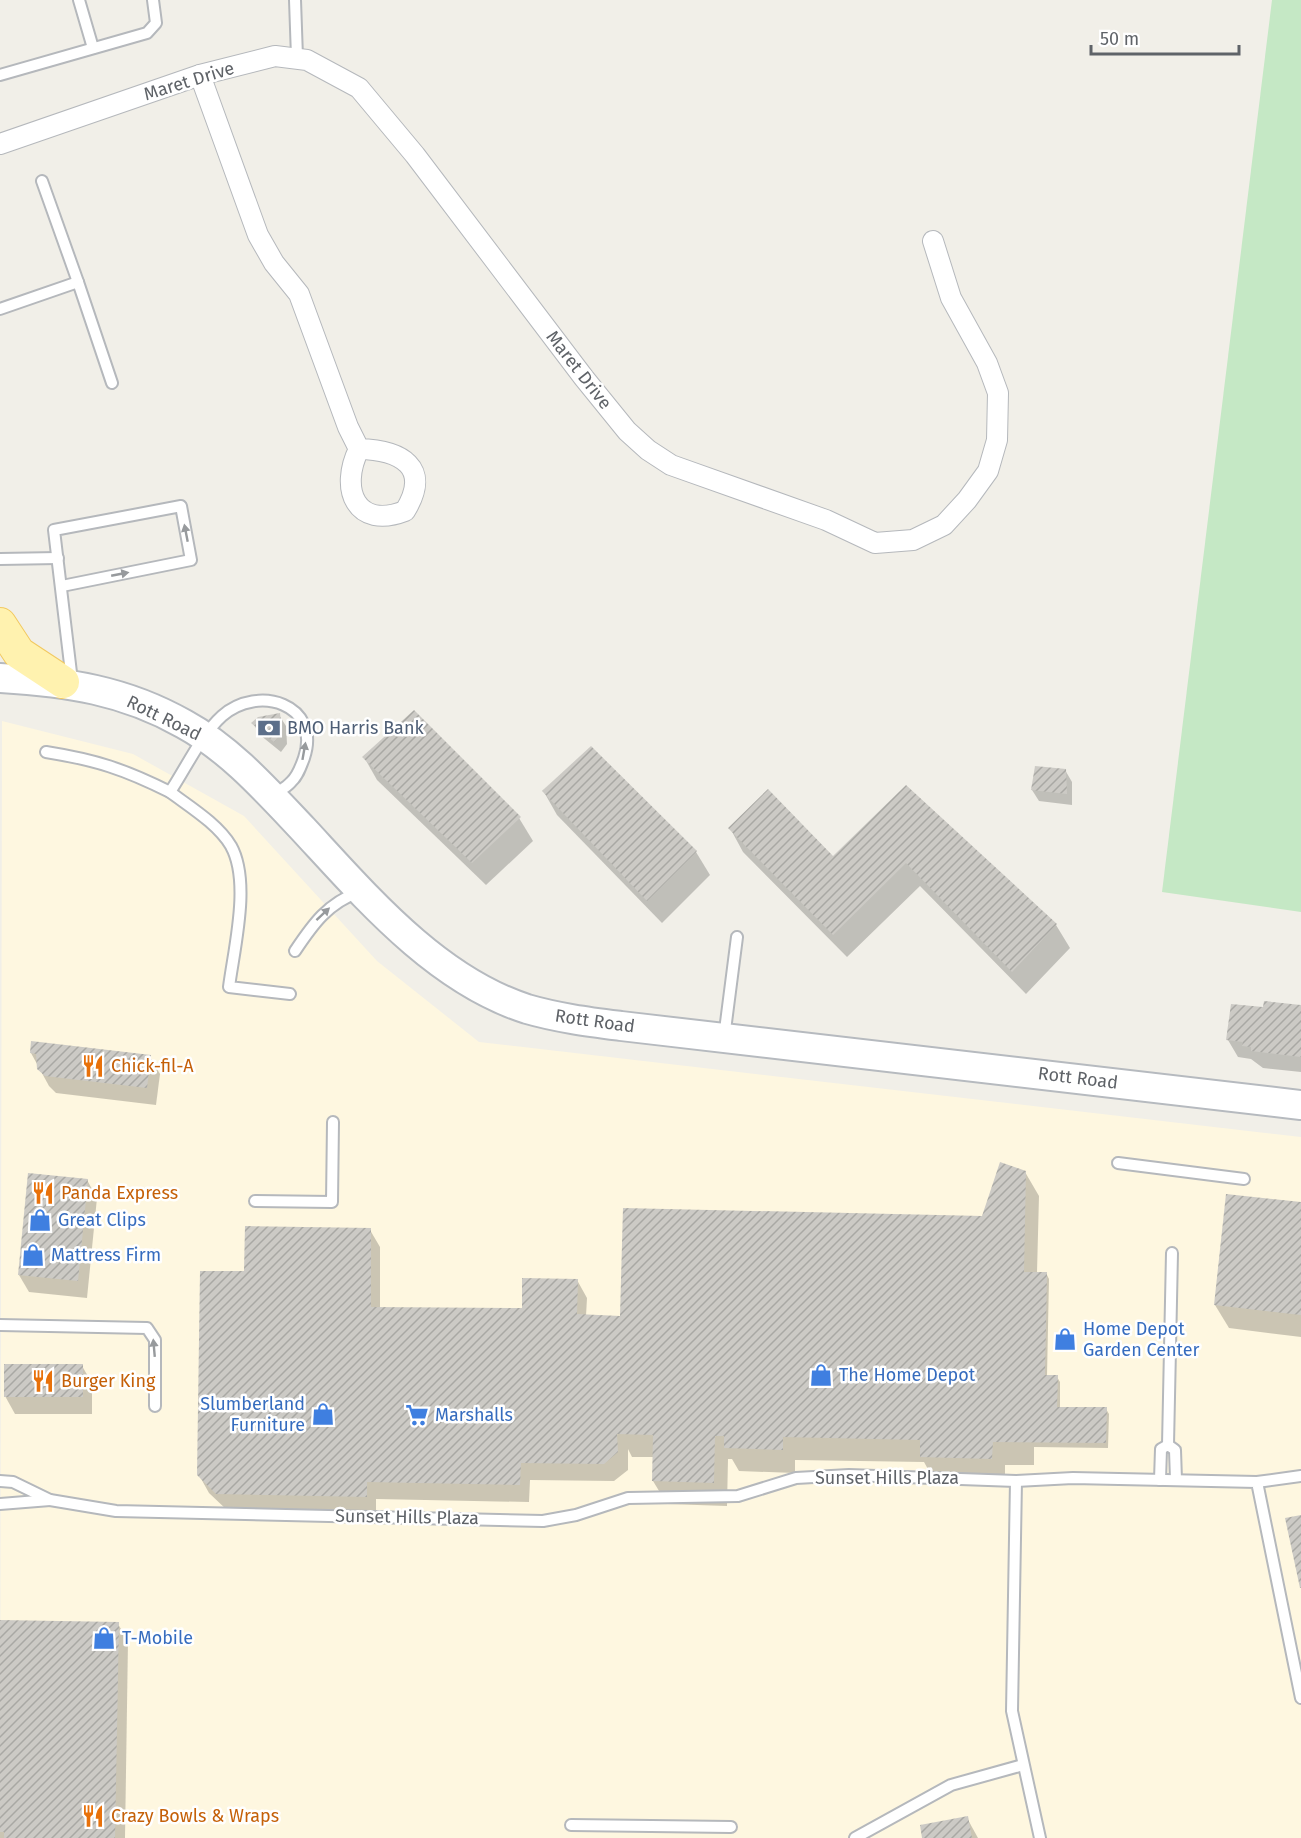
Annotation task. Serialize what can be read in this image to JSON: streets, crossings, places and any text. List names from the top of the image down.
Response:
{
  "streets": {
    "street": ["Maret Drive", "Rott Road"],
    "lane": ["Sunset Hills Plaza"]
  },
  "places": {
    "bank": ["BMO Harris Bank"],
    "restaurant": [
      "Chick-fil-A",
      "Panda Express",
      "Burger King",
      "Crazy Bowls & Wraps"
    ],
    "shop": [
      "Great Clips",
      "Mattress Firm",
      "Home Depot Garden Center",
      "The Home Depot",
      "Slumberland Furniture",
      "T-Mobile"
    ],
    "supermarket": ["Marshalls"]
  },
  "scale_bar": "50 m"
}
